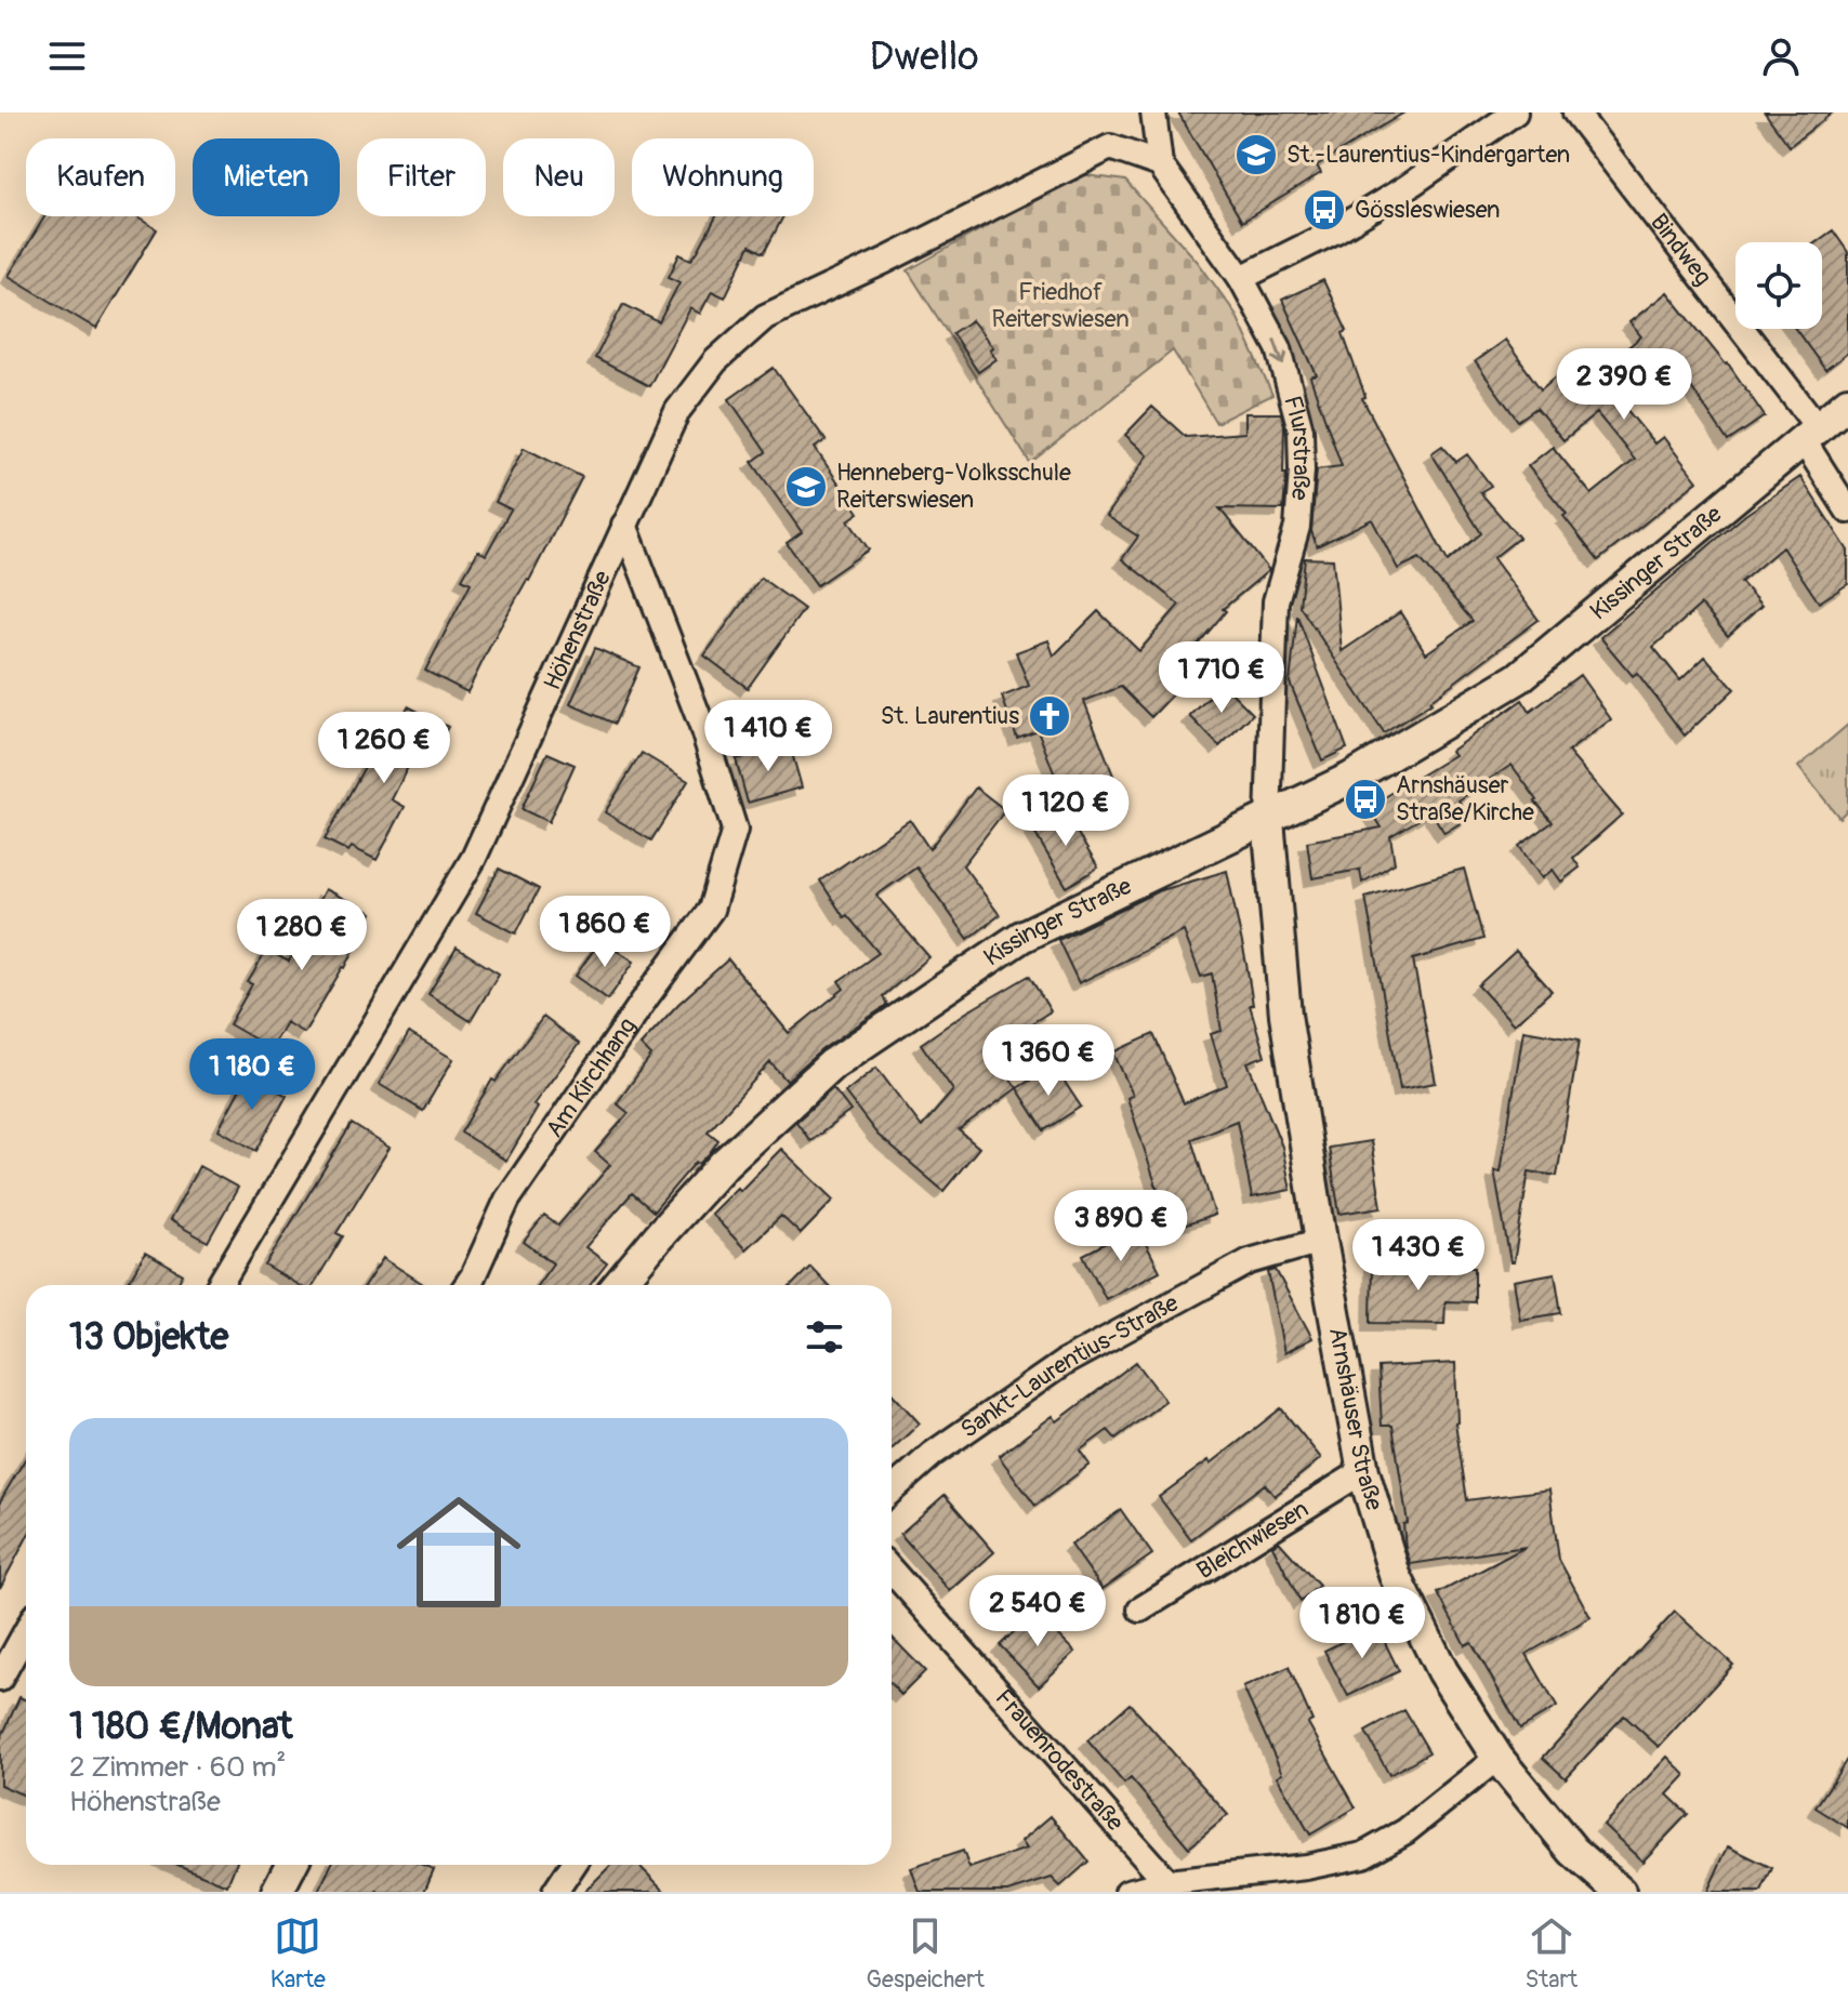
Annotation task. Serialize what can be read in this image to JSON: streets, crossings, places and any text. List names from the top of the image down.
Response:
{
  "streets": {
    "street": [
      "Bindweg",
      "Flurstraße",
      "Kissinger Straße",
      "Höhenstraße",
      "Am Kirchhang",
      "Sankt-Laurentius-Straße",
      "Arnshäuser Straße",
      "Bleichwiesen",
      "Frauenrodestraße"
    ]
  },
  "crossings": [
    ["Bindweg", "Kissinger Straße"],
    ["Flurstraße", "Kissinger Straße"],
    ["Flurstraße", "Höhenstraße"],
    ["Flurstraße", "Arnshäuser Straße"],
    ["Kissinger Straße", "Arnshäuser Straße"],
    ["Höhenstraße", "Am Kirchhang"],
    ["Sankt-Laurentius-Straße", "Arnshäuser Straße"],
    ["Arnshäuser Straße", "Bleichwiesen"]
  ],
  "one_way": ["Flurstraße"],
  "parks": ["Friedhof Reiterswiesen"],
  "places": {
    "school or university": ["St.-Laurentius-Kindergarten", "Henneberg-Volksschule Reiterswiesen"],
    "bus stop": ["Gössleswiesen", "Arnshäuser Straße/Kirche"],
    "church": ["St. Laurentius"]
  },
  "page": {
    "header": "Dwello",
    "chip": [
      "Kaufen",
      "Mieten",
      "Filter",
      "Neu",
      "Wohnung"
    ],
    "price": [
      "2 390 €",
      "1 710 €",
      "1 410 €",
      "1 260 €",
      "1 120 €",
      "1 860 €",
      "1 280 €",
      "1 360 €",
      "1 180 €",
      "3 890 €",
      "1 430 €",
      "2 540 €",
      "1 810 €"
    ],
    "heading": "13 Objekte",
    "list": [
      {
        "name": "1 180 €/Monat",
        "note": "2 Zimmer · 60 m² · Höhenstraße"
      }
    ],
    "tabs": ["Karte", "Gespeichert", "Start"]
  }
}
